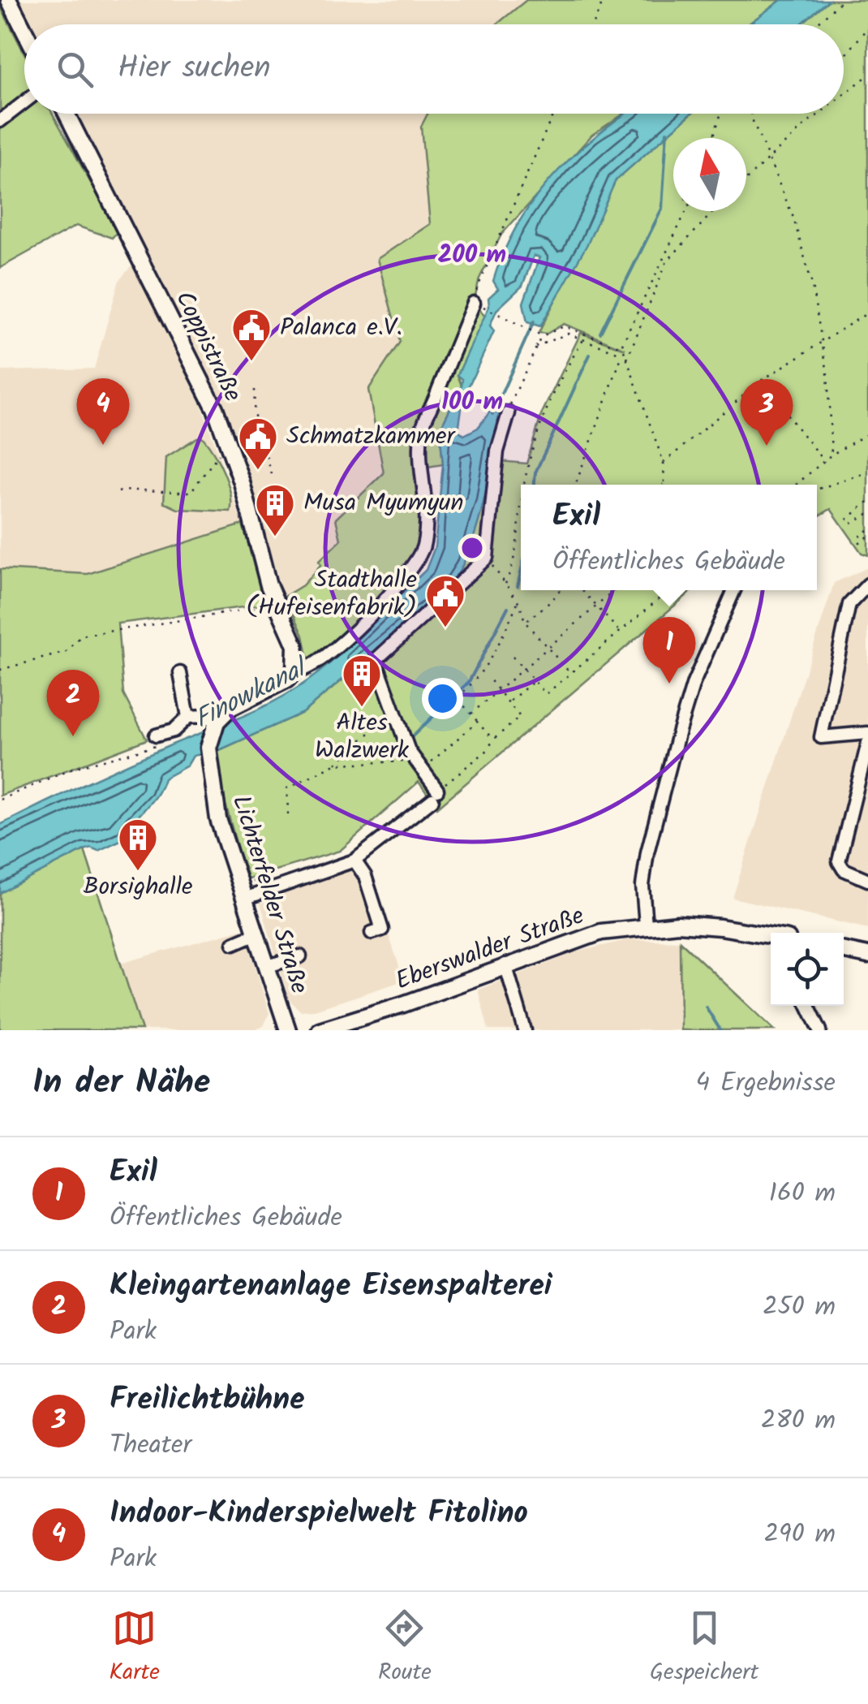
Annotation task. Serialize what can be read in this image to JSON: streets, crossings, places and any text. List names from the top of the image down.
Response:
{
  "streets": {
    "main road": ["Coppistraße", "Lichterfelder Straße", "Eberswalder Straße"]
  },
  "water": ["Finowkanal"],
  "places": {
    "public building": ["Palanca e.V.", "Schmatzkammer", "Stadthalle (Hufeisenfabrik)"],
    "building": ["Musa Myumyun", "Altes Walzwerk", "Borsighalle"]
  },
  "north": "top",
  "page": {
    "search": "Hier suchen",
    "pins": [
      "4",
      "3",
      "1",
      "2"
    ],
    "popup": ["Exil", "Öffentliches Gebäude"],
    "heading": ["In der Nähe", "4 Ergebnisse"],
    "list": [
      {
        "mark": "1",
        "name": "Exil",
        "note": "Öffentliches Gebäude",
        "value": "160 m"
      },
      {
        "mark": "2",
        "name": "Kleingartenanlage Eisenspalterei",
        "note": "Park",
        "value": "250 m"
      },
      {
        "mark": "3",
        "name": "Freilichtbühne",
        "note": "Theater",
        "value": "280 m"
      },
      {
        "mark": "4",
        "name": "Indoor-Kinderspielwelt Fitolino",
        "note": "Park",
        "value": "290 m"
      }
    ],
    "nav": ["Karte", "Route", "Gespeichert"]
  },
  "rings": ["200 m", "100 m"]
}
